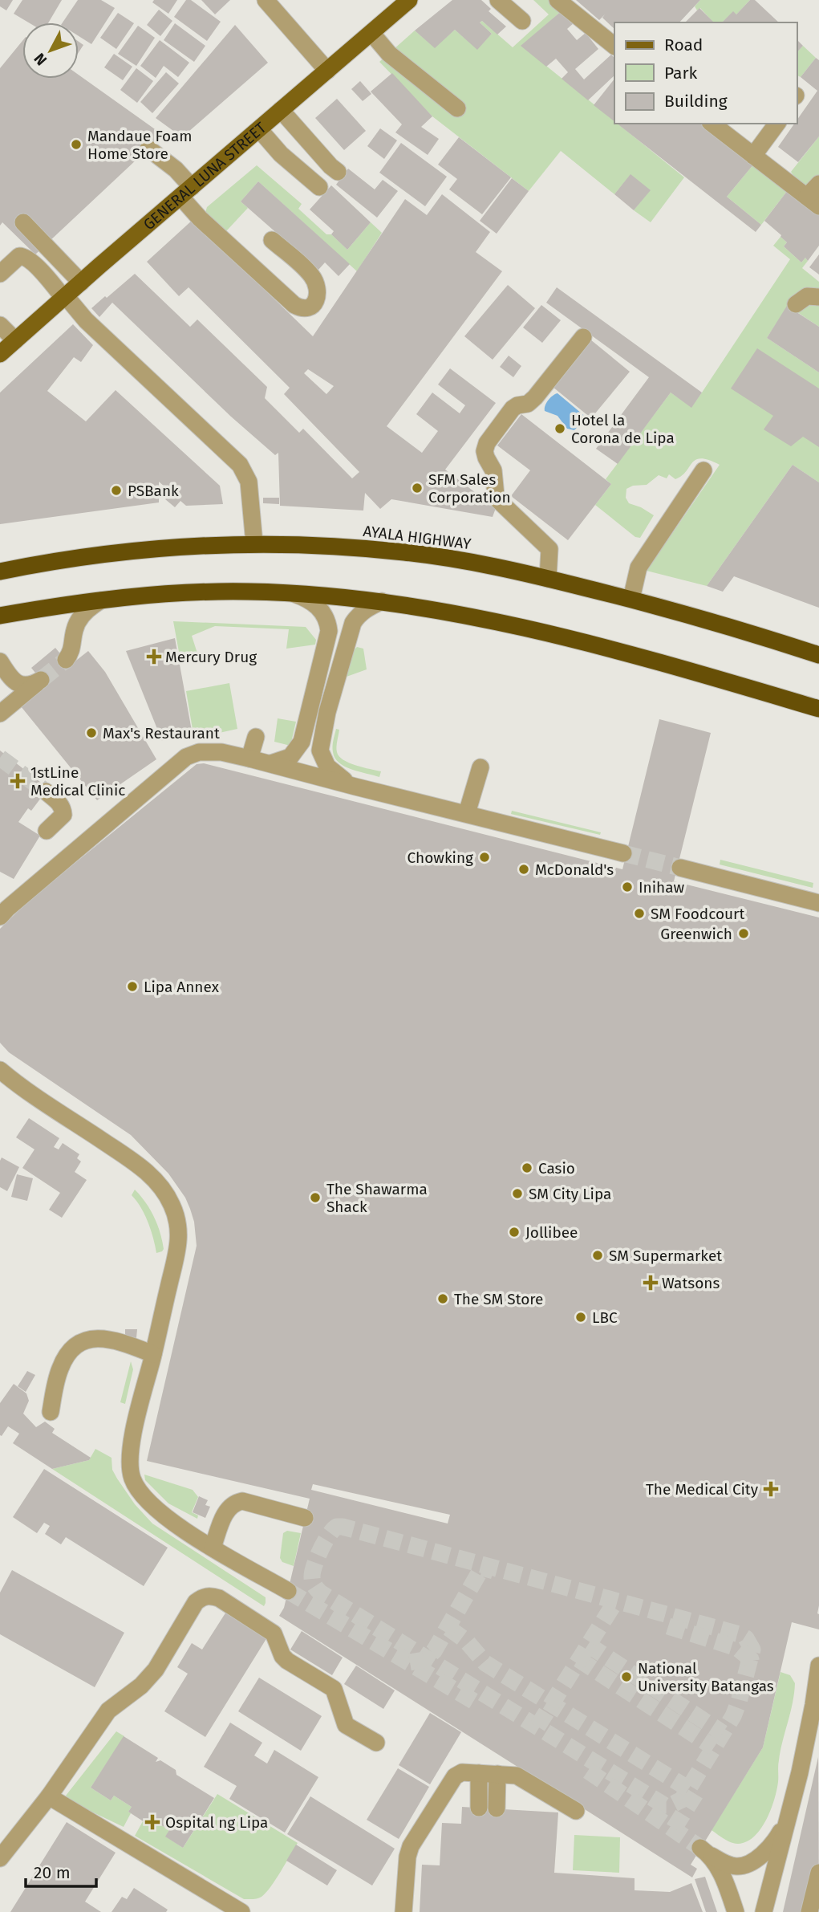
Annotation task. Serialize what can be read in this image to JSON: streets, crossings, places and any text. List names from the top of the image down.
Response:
{
  "streets": {
    "highway": ["AYALA HIGHWAY"],
    "main road": ["GENERAL LUNA STREET"]
  },
  "places": {
    "other": [
      "Mandaue Foam Home Store",
      "Hotel la Corona de Lipa",
      "SFM Sales Corporation",
      "PSBank",
      "Max's Restaurant",
      "Chowking",
      "McDonald's",
      "Inihaw",
      "SM Foodcourt",
      "Greenwich",
      "Lipa Annex",
      "Casio",
      "SM City Lipa",
      "The Shawarma Shack",
      "Jollibee",
      "SM Supermarket",
      "The SM Store",
      "LBC",
      "National University Batangas"
    ],
    "health": [
      "Mercury Drug",
      "1stLine Medical Clinic",
      "Watsons",
      "The Medical City",
      "Ospital ng Lipa"
    ]
  },
  "legend": ["Road", "Park", "Building"],
  "scale_bar": "20 m",
  "north": "bottom left"
}
